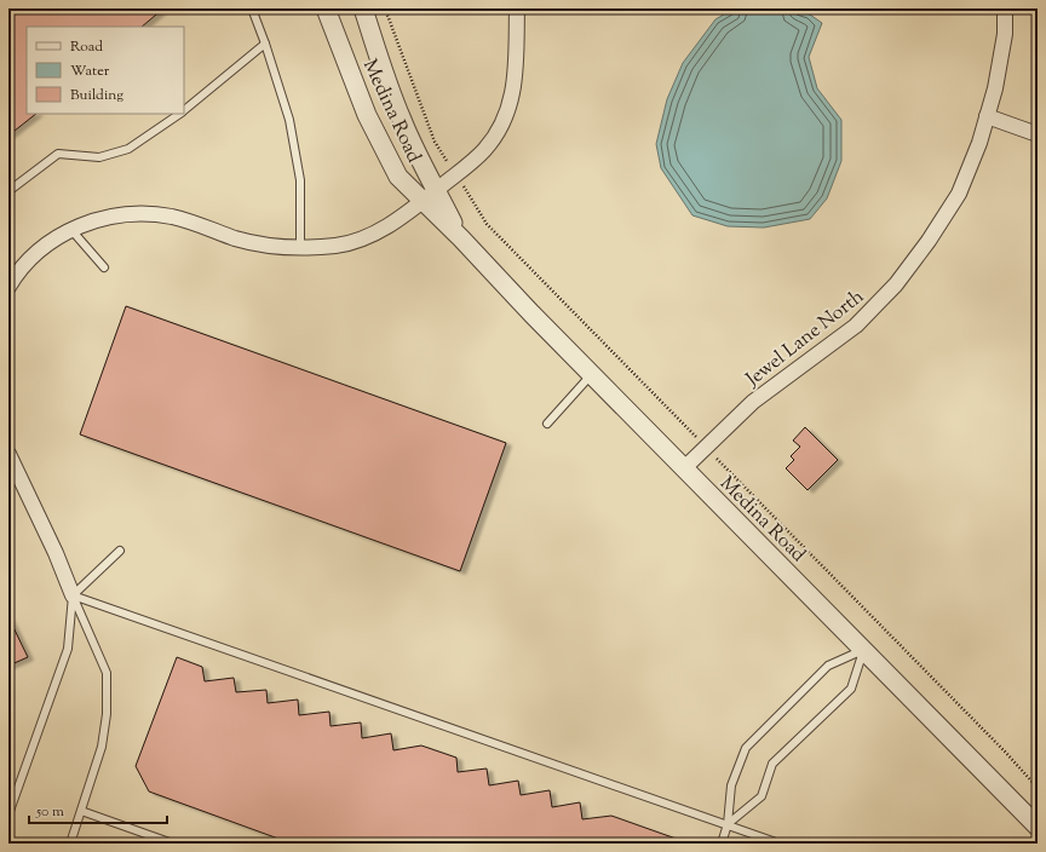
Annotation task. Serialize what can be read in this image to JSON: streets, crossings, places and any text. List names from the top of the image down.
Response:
{
  "streets": {
    "street": ["Medina Road", "Jewel Lane North"]
  },
  "crossings": [
    ["Medina Road", "Jewel Lane North"]
  ],
  "legend": ["Road", "Water", "Building"],
  "scale_bar": "50 m"
}
